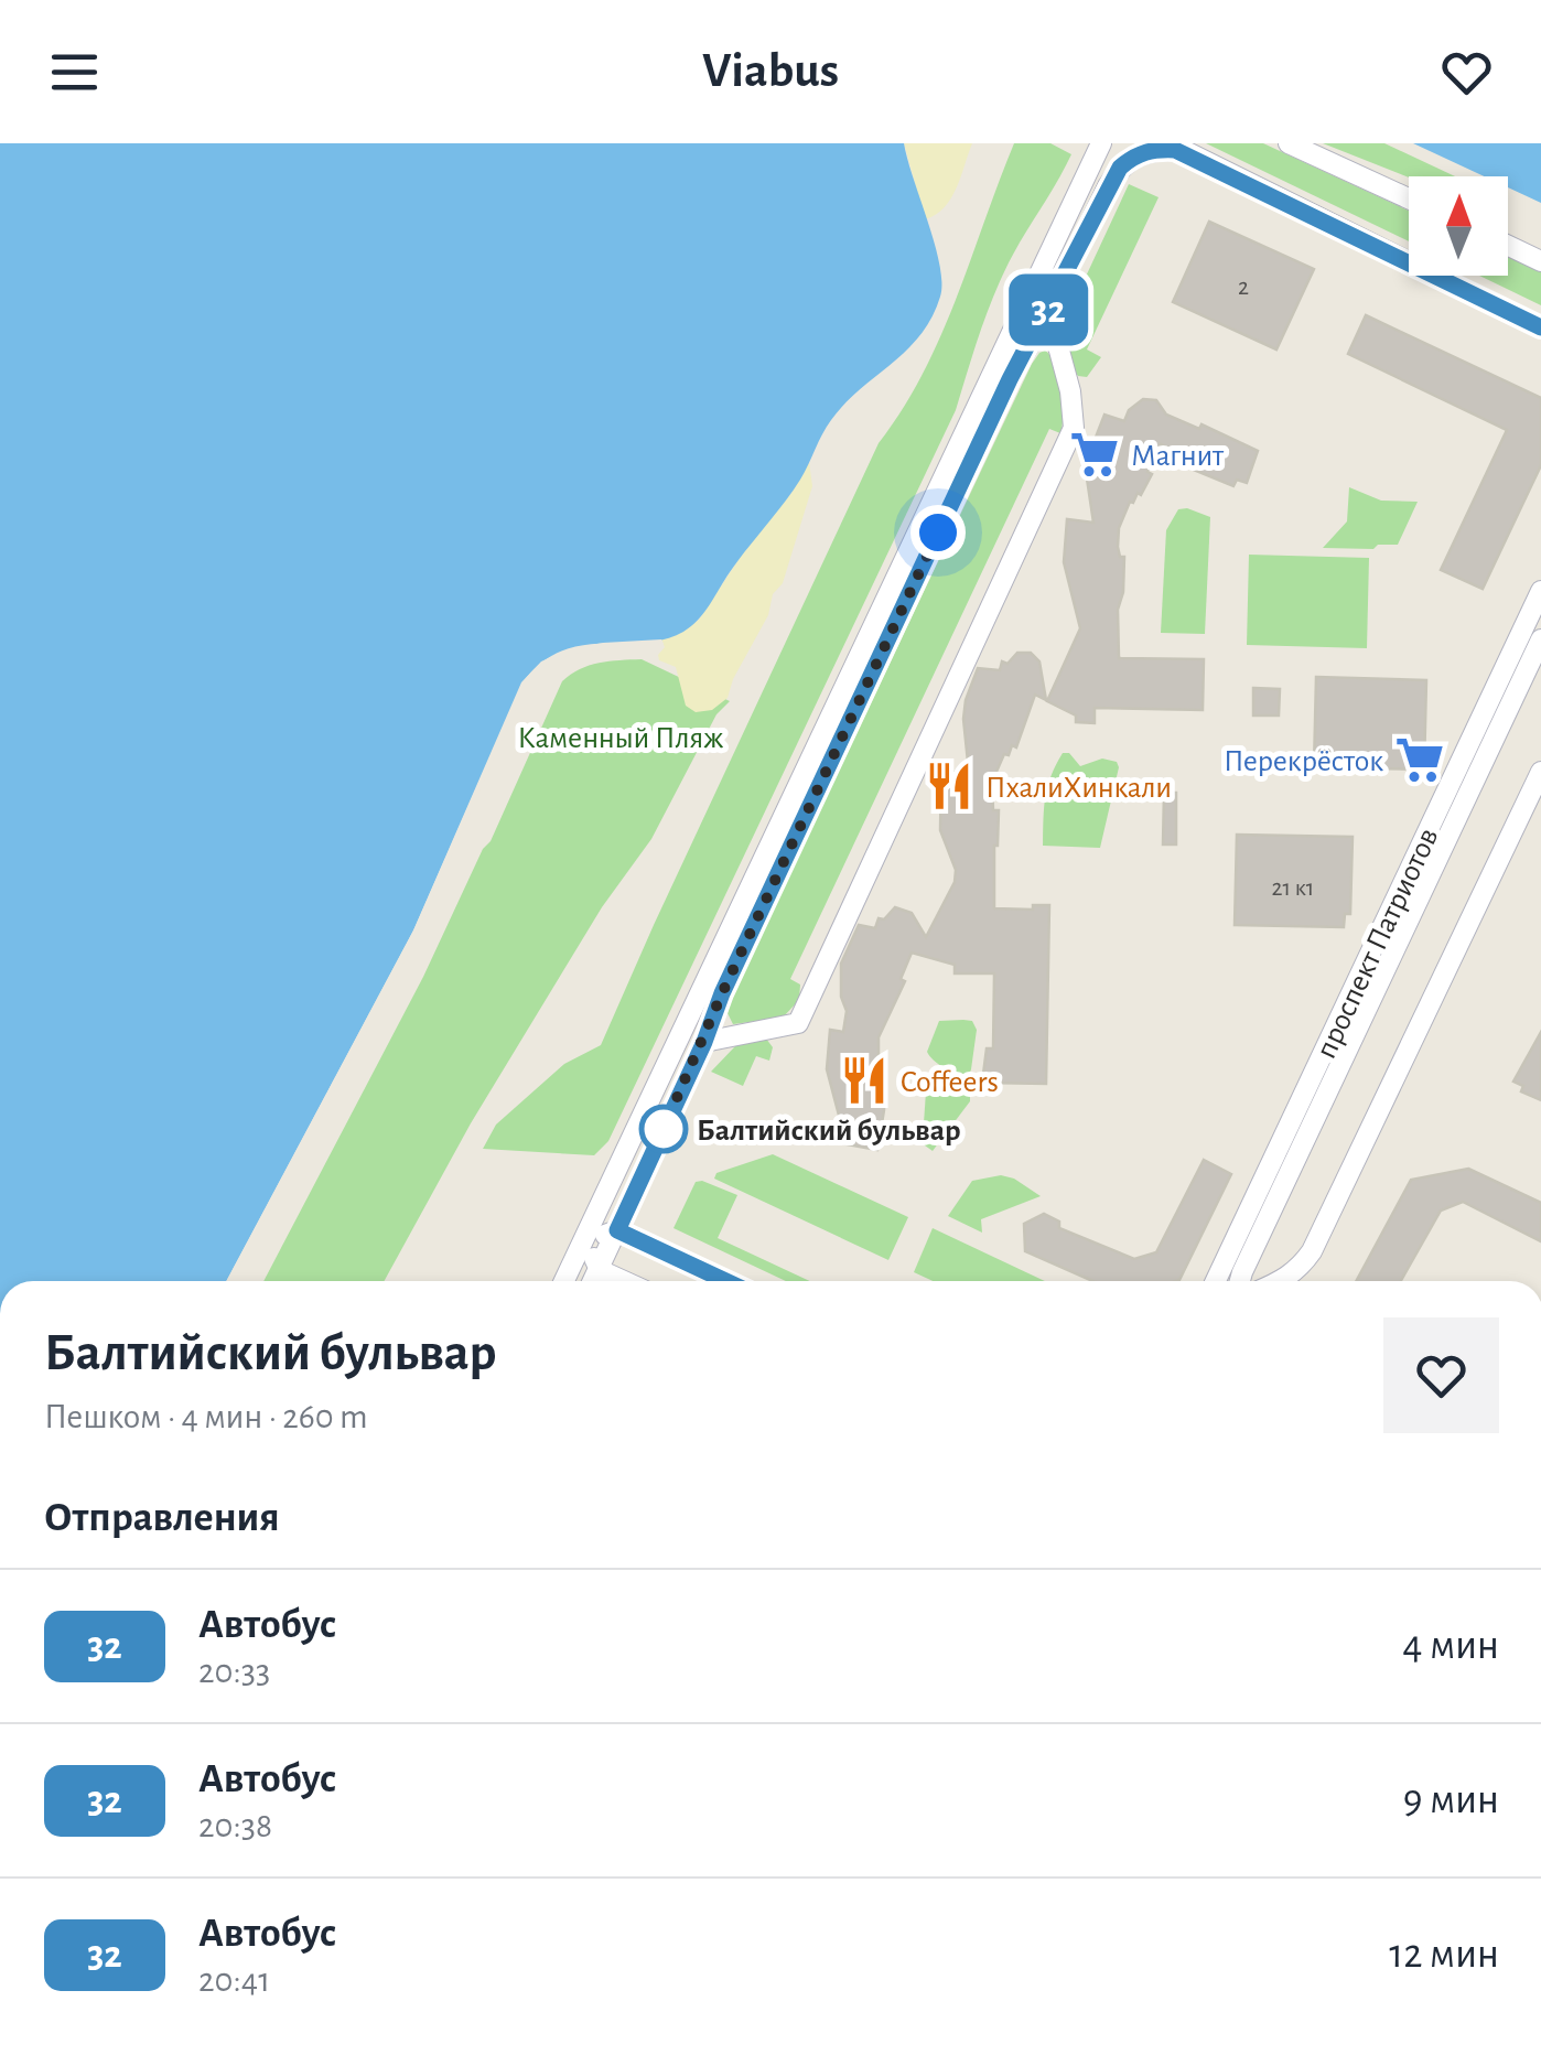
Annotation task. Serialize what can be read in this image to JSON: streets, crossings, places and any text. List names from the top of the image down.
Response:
{
  "streets": {
    "street": ["проспект Патриотов"]
  },
  "parks": ["Каменный Пляж"],
  "places": {
    "supermarket": ["Магнит", "Перекрёсток"],
    "restaurant": ["ПхалиХинкали", "Coffeers"],
    "other": ["Балтийский бульвар"]
  },
  "lines": ["bus line 32"],
  "house_numbers": ["2", "21 к1"],
  "north": "top",
  "page": {
    "header": "Viabus",
    "on_map": "32",
    "heading": [
      ["Балтийский бульвар", "Пешком · 4 мин · 260 m"],
      "Отправления"
    ],
    "list": [
      {
        "mark": "32",
        "name": "Автобус",
        "note": "20:33",
        "value": "4 мин"
      },
      {
        "mark": "32",
        "name": "Автобус",
        "note": "20:38",
        "value": "9 мин"
      },
      {
        "mark": "32",
        "name": "Автобус",
        "note": "20:41",
        "value": "12 мин"
      }
    ]
  }
}
